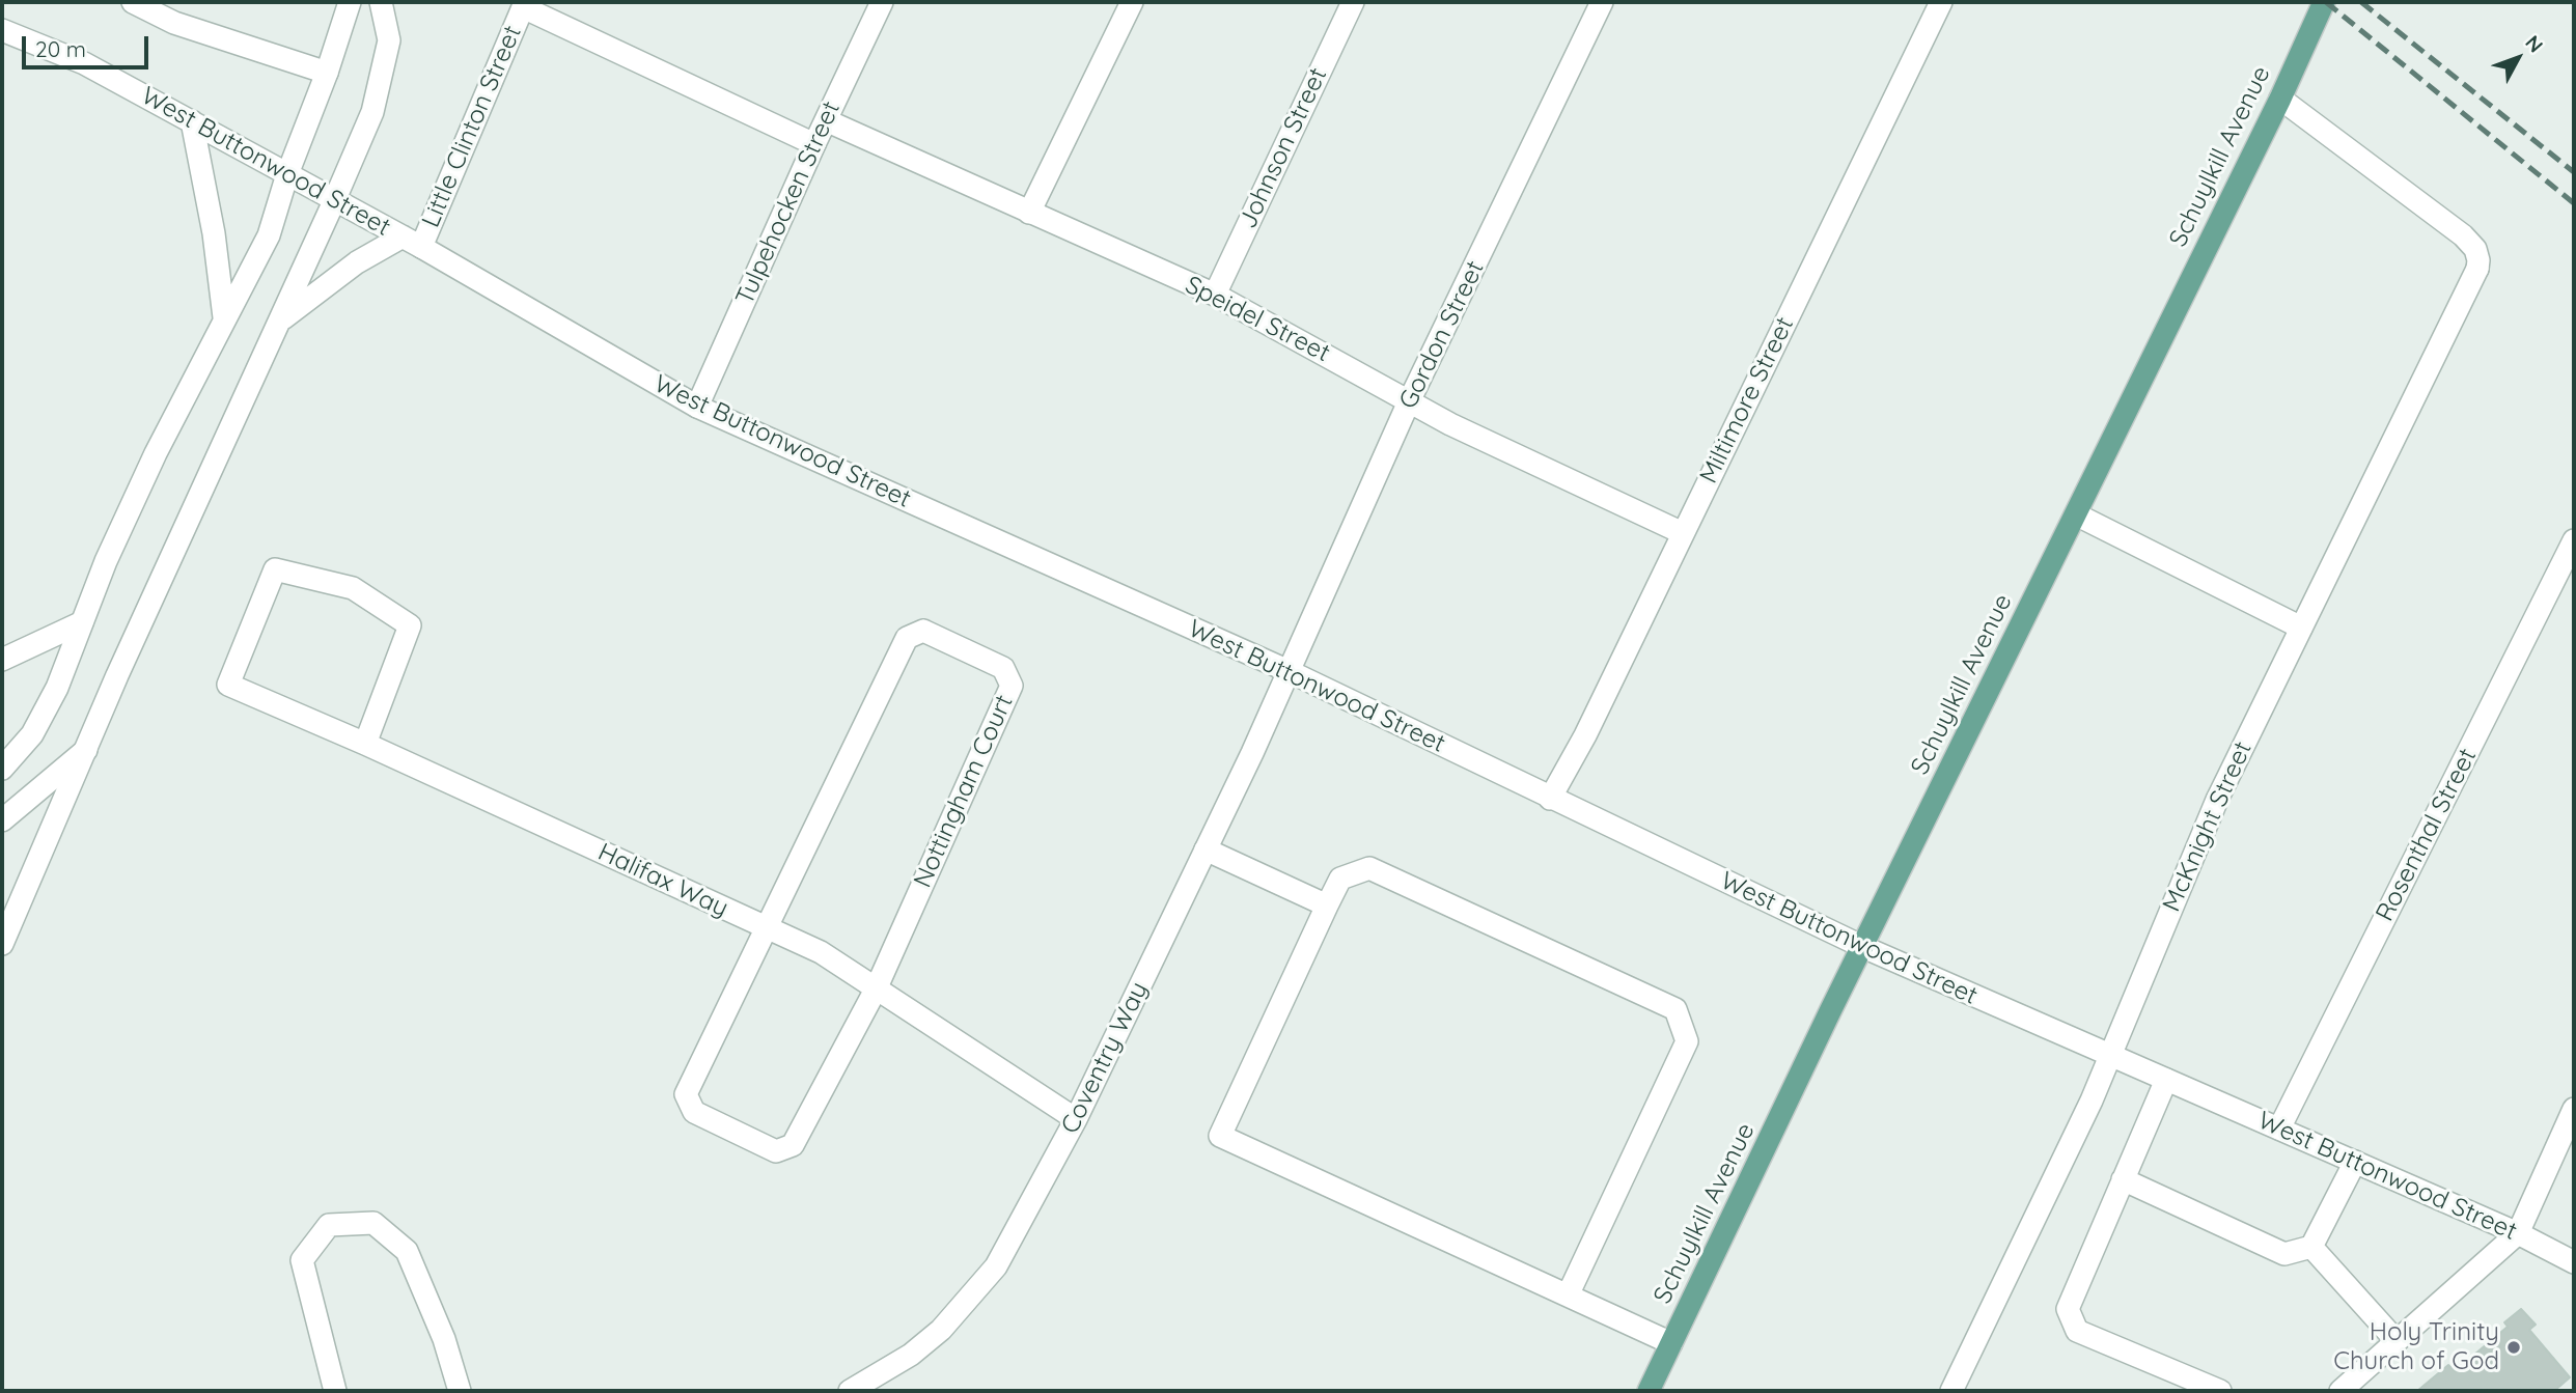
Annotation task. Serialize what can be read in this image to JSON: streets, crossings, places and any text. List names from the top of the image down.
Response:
{
  "streets": {
    "main road": ["Schuylkill Avenue"],
    "street": [
      "Little Clinton Street",
      "Johnson Street",
      "West Buttonwood Street",
      "Tulpehocken Street",
      "Speidel Street",
      "Gordon Street",
      "Miltimore Street",
      "Nottingham Court",
      "McKnight Street",
      "Rosenthal Street",
      "Halifax Way",
      "Coventry Way"
    ]
  },
  "crossings": [
    ["Little Clinton Street", "West Buttonwood Street"],
    ["Little Clinton Street", "Tulpehocken Street"],
    ["Johnson Street", "Speidel Street"],
    ["Schuylkill Avenue", "West Buttonwood Street"],
    ["Schuylkill Avenue", "McKnight Street"],
    ["West Buttonwood Street", "Tulpehocken Street"],
    ["West Buttonwood Street", "Gordon Street"],
    ["West Buttonwood Street", "Miltimore Street"],
    ["West Buttonwood Street", "McKnight Street"],
    ["West Buttonwood Street", "Rosenthal Street"],
    ["West Buttonwood Street", "Coventry Way"],
    ["Tulpehocken Street", "Speidel Street"],
    ["Speidel Street", "Gordon Street"],
    ["Speidel Street", "Miltimore Street"],
    ["Gordon Street", "Coventry Way"],
    ["Nottingham Court", "Halifax Way"],
    ["Halifax Way", "Coventry Way"]
  ],
  "places": ["Holy Trinity Church of God"],
  "scale_bar": "20 m",
  "north": "top right"
}
